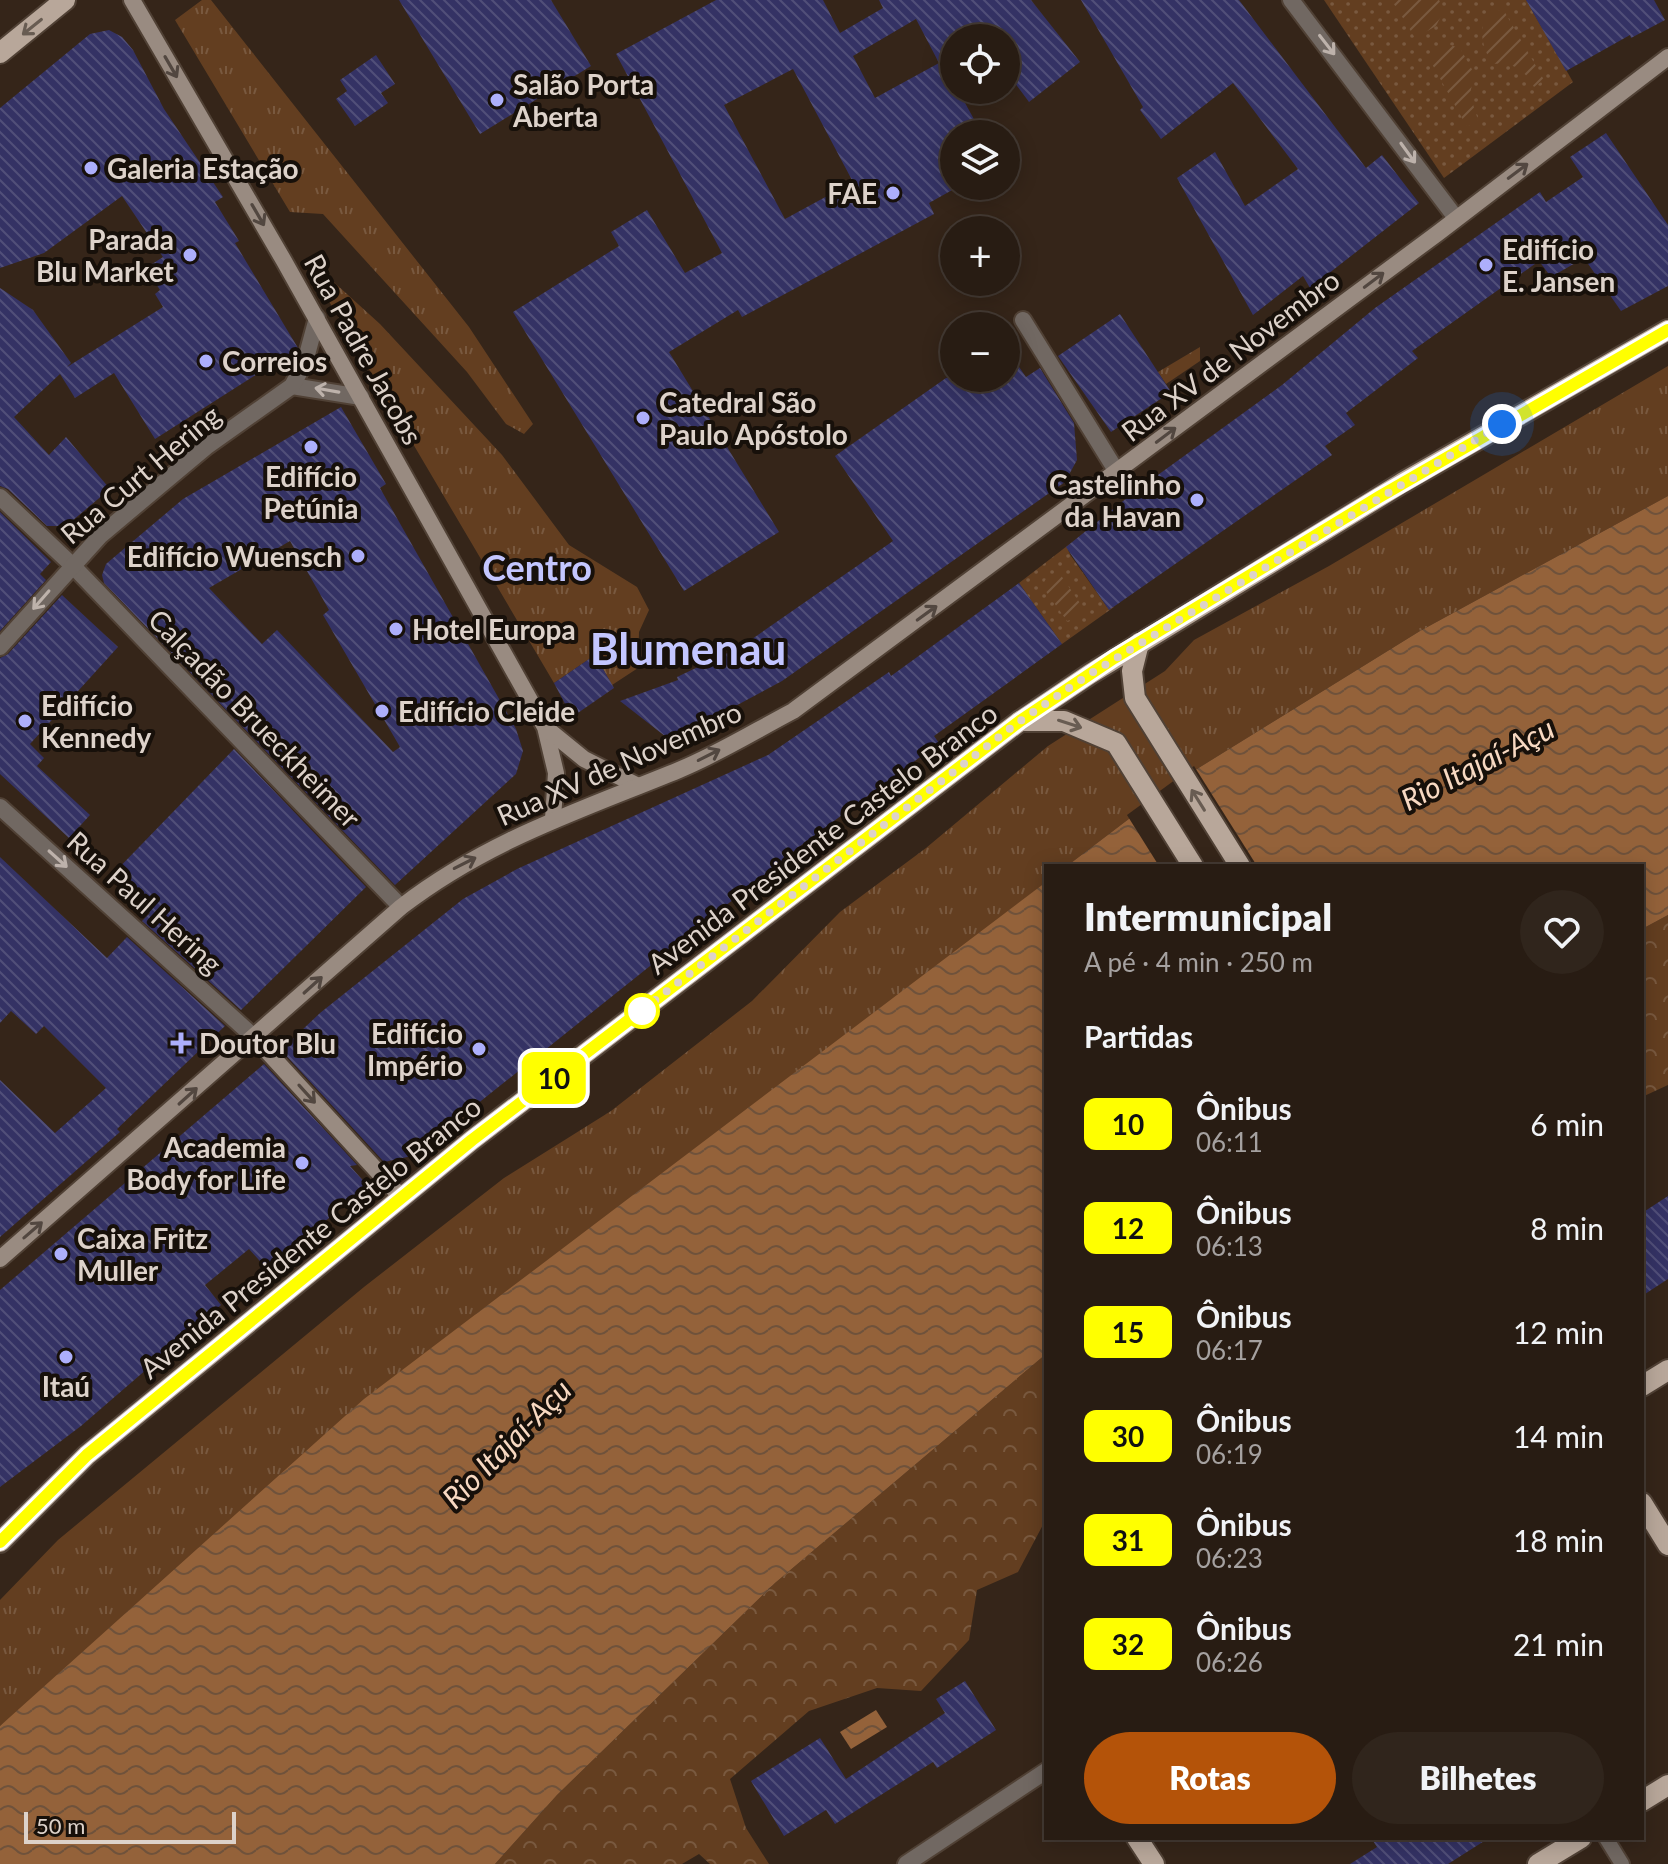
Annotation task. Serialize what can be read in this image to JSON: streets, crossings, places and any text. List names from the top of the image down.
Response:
{
  "streets": {
    "main road": ["Avenida Presidente Castelo Branco"],
    "street": [
      "Rua Padre Jacobs",
      "Rua XV de Novembro",
      "Rua Curt Hering",
      "Calçadão Brueckheimer",
      "Rua Paul Hering"
    ]
  },
  "crossings": [
    ["Rua Padre Jacobs", "Rua XV de Novembro"],
    ["Rua XV de Novembro", "Calçadão Brueckheimer"],
    ["Rua XV de Novembro", "Rua Paul Hering"],
    ["Rua Curt Hering", "Calçadão Brueckheimer"]
  ],
  "one_way": ["Rua Padre Jacobs", "Rua XV de Novembro", "Rua Paul Hering"],
  "districts": ["Centro", "Blumenau"],
  "water": ["Rio Itajaí-Açu"],
  "places": {
    "other": [
      "Salão Porta Aberta",
      "Galeria Estação",
      "FAE",
      "Parada Blu Market",
      "Edifício E. Jansen",
      "Correios",
      "Catedral São Paulo Apóstolo",
      "Edifício Petúnia",
      "Castelinho da Havan",
      "Edifício Wuensch",
      "Hotel Europa",
      "Edifício Cleide",
      "Edifício Kennedy",
      "Edifício Império",
      "Academia Body for Life",
      "Caixa Fritz Muller",
      "Itaú"
    ],
    "health": ["Doutor Blu"]
  },
  "lines": ["bus line 10"],
  "scale_bar": "50 m",
  "page": {
    "on_map": "10",
    "map_buttons": ["+", "−"],
    "heading": [
      ["Intermunicipal", "A pé · 4 min · 250 m"],
      "Partidas"
    ],
    "list": [
      {
        "mark": "10",
        "name": "Ônibus",
        "note": "06:11",
        "value": "6 min"
      },
      {
        "mark": "12",
        "name": "Ônibus",
        "note": "06:13",
        "value": "8 min"
      },
      {
        "mark": "15",
        "name": "Ônibus",
        "note": "06:17",
        "value": "12 min"
      },
      {
        "mark": "30",
        "name": "Ônibus",
        "note": "06:19",
        "value": "14 min"
      },
      {
        "mark": "31",
        "name": "Ônibus",
        "note": "06:23",
        "value": "18 min"
      },
      {
        "mark": "32",
        "name": "Ônibus",
        "note": "06:26",
        "value": "21 min"
      }
    ],
    "buttons": ["Rotas", "Bilhetes"],
    "scale": "50 m"
  }
}
